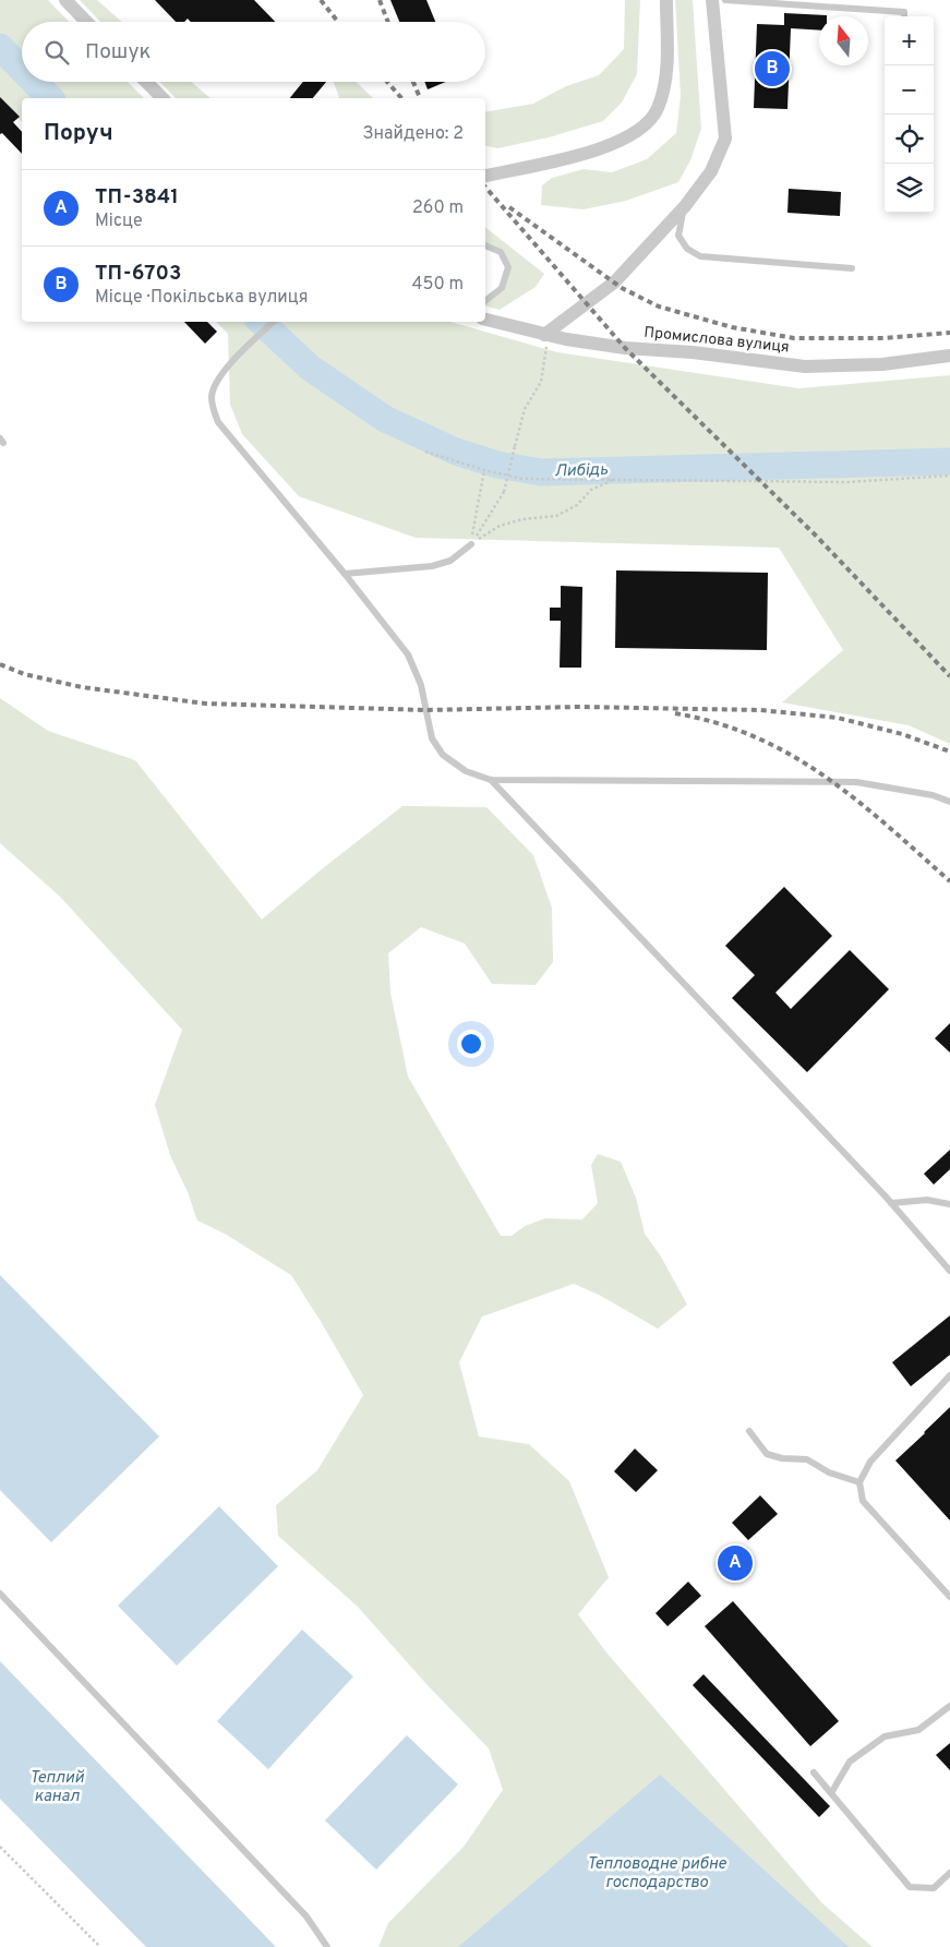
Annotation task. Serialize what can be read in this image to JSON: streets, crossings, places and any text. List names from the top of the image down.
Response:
{
  "streets": {
    "street": ["Промислова вулиця"]
  },
  "water": ["Либідь", "Теплий канал", "Тепловодне рибне господарство"],
  "north": "top",
  "page": {
    "map_buttons": ["+", "−"],
    "search": "Пошук",
    "pins": ["B", "A"],
    "heading": ["Поруч", "Знайдено: 2"],
    "list": [
      {
        "mark": "A",
        "name": "ТП-3841",
        "note": "Місце",
        "value": "260 m"
      },
      {
        "mark": "B",
        "name": "ТП-6703",
        "note": "Місце · Покільська вулиця",
        "value": "450 m"
      }
    ]
  }
}
